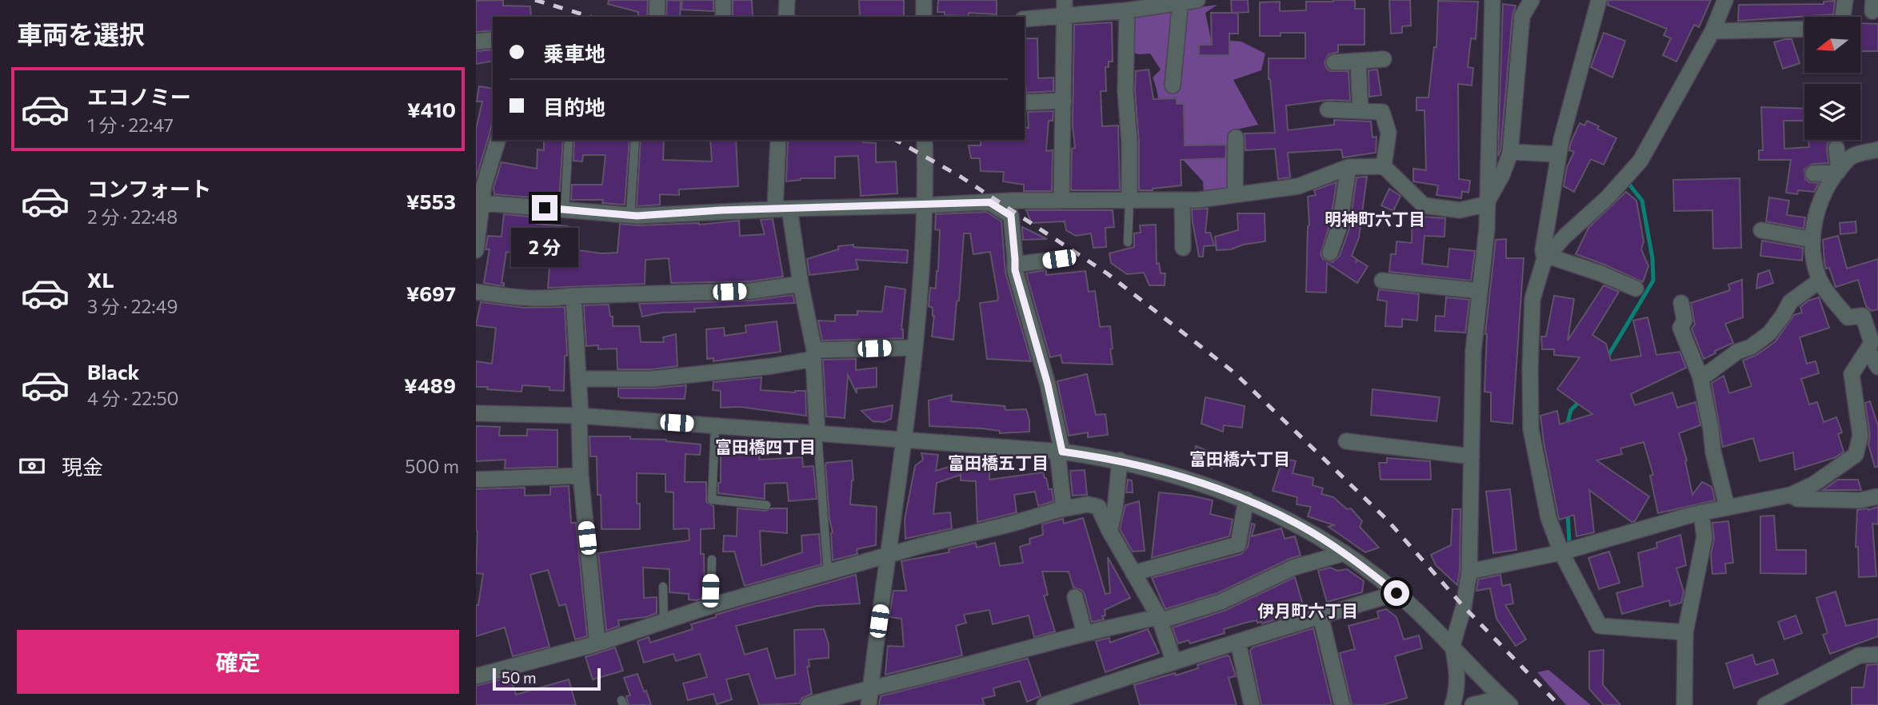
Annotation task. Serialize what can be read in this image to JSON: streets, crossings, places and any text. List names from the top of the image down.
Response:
{
  "districts": [
    "明神町六丁目",
    "富田橋四丁目",
    "富田橋六丁目",
    "富田橋五丁目",
    "伊月町六丁目"
  ],
  "scale_bar": "50 m",
  "north": "left",
  "page": {
    "heading": "車両を選択",
    "banner": ["乗車地", "目的地"],
    "list": [
      {
        "name": "エコノミー",
        "note": "1 分 · 22:47",
        "value": "¥410"
      },
      {
        "name": "コンフォート",
        "note": "2 分 · 22:48",
        "value": "¥553"
      },
      {
        "name": "XL",
        "note": "3 分 · 22:49",
        "value": "¥697"
      },
      {
        "name": "Black",
        "note": "4 分 · 22:50",
        "value": "¥489"
      }
    ],
    "bubble": "2 分",
    "pay": ["現金", "500 m"],
    "buttons": "確定",
    "scale": "50 m"
  }
}
